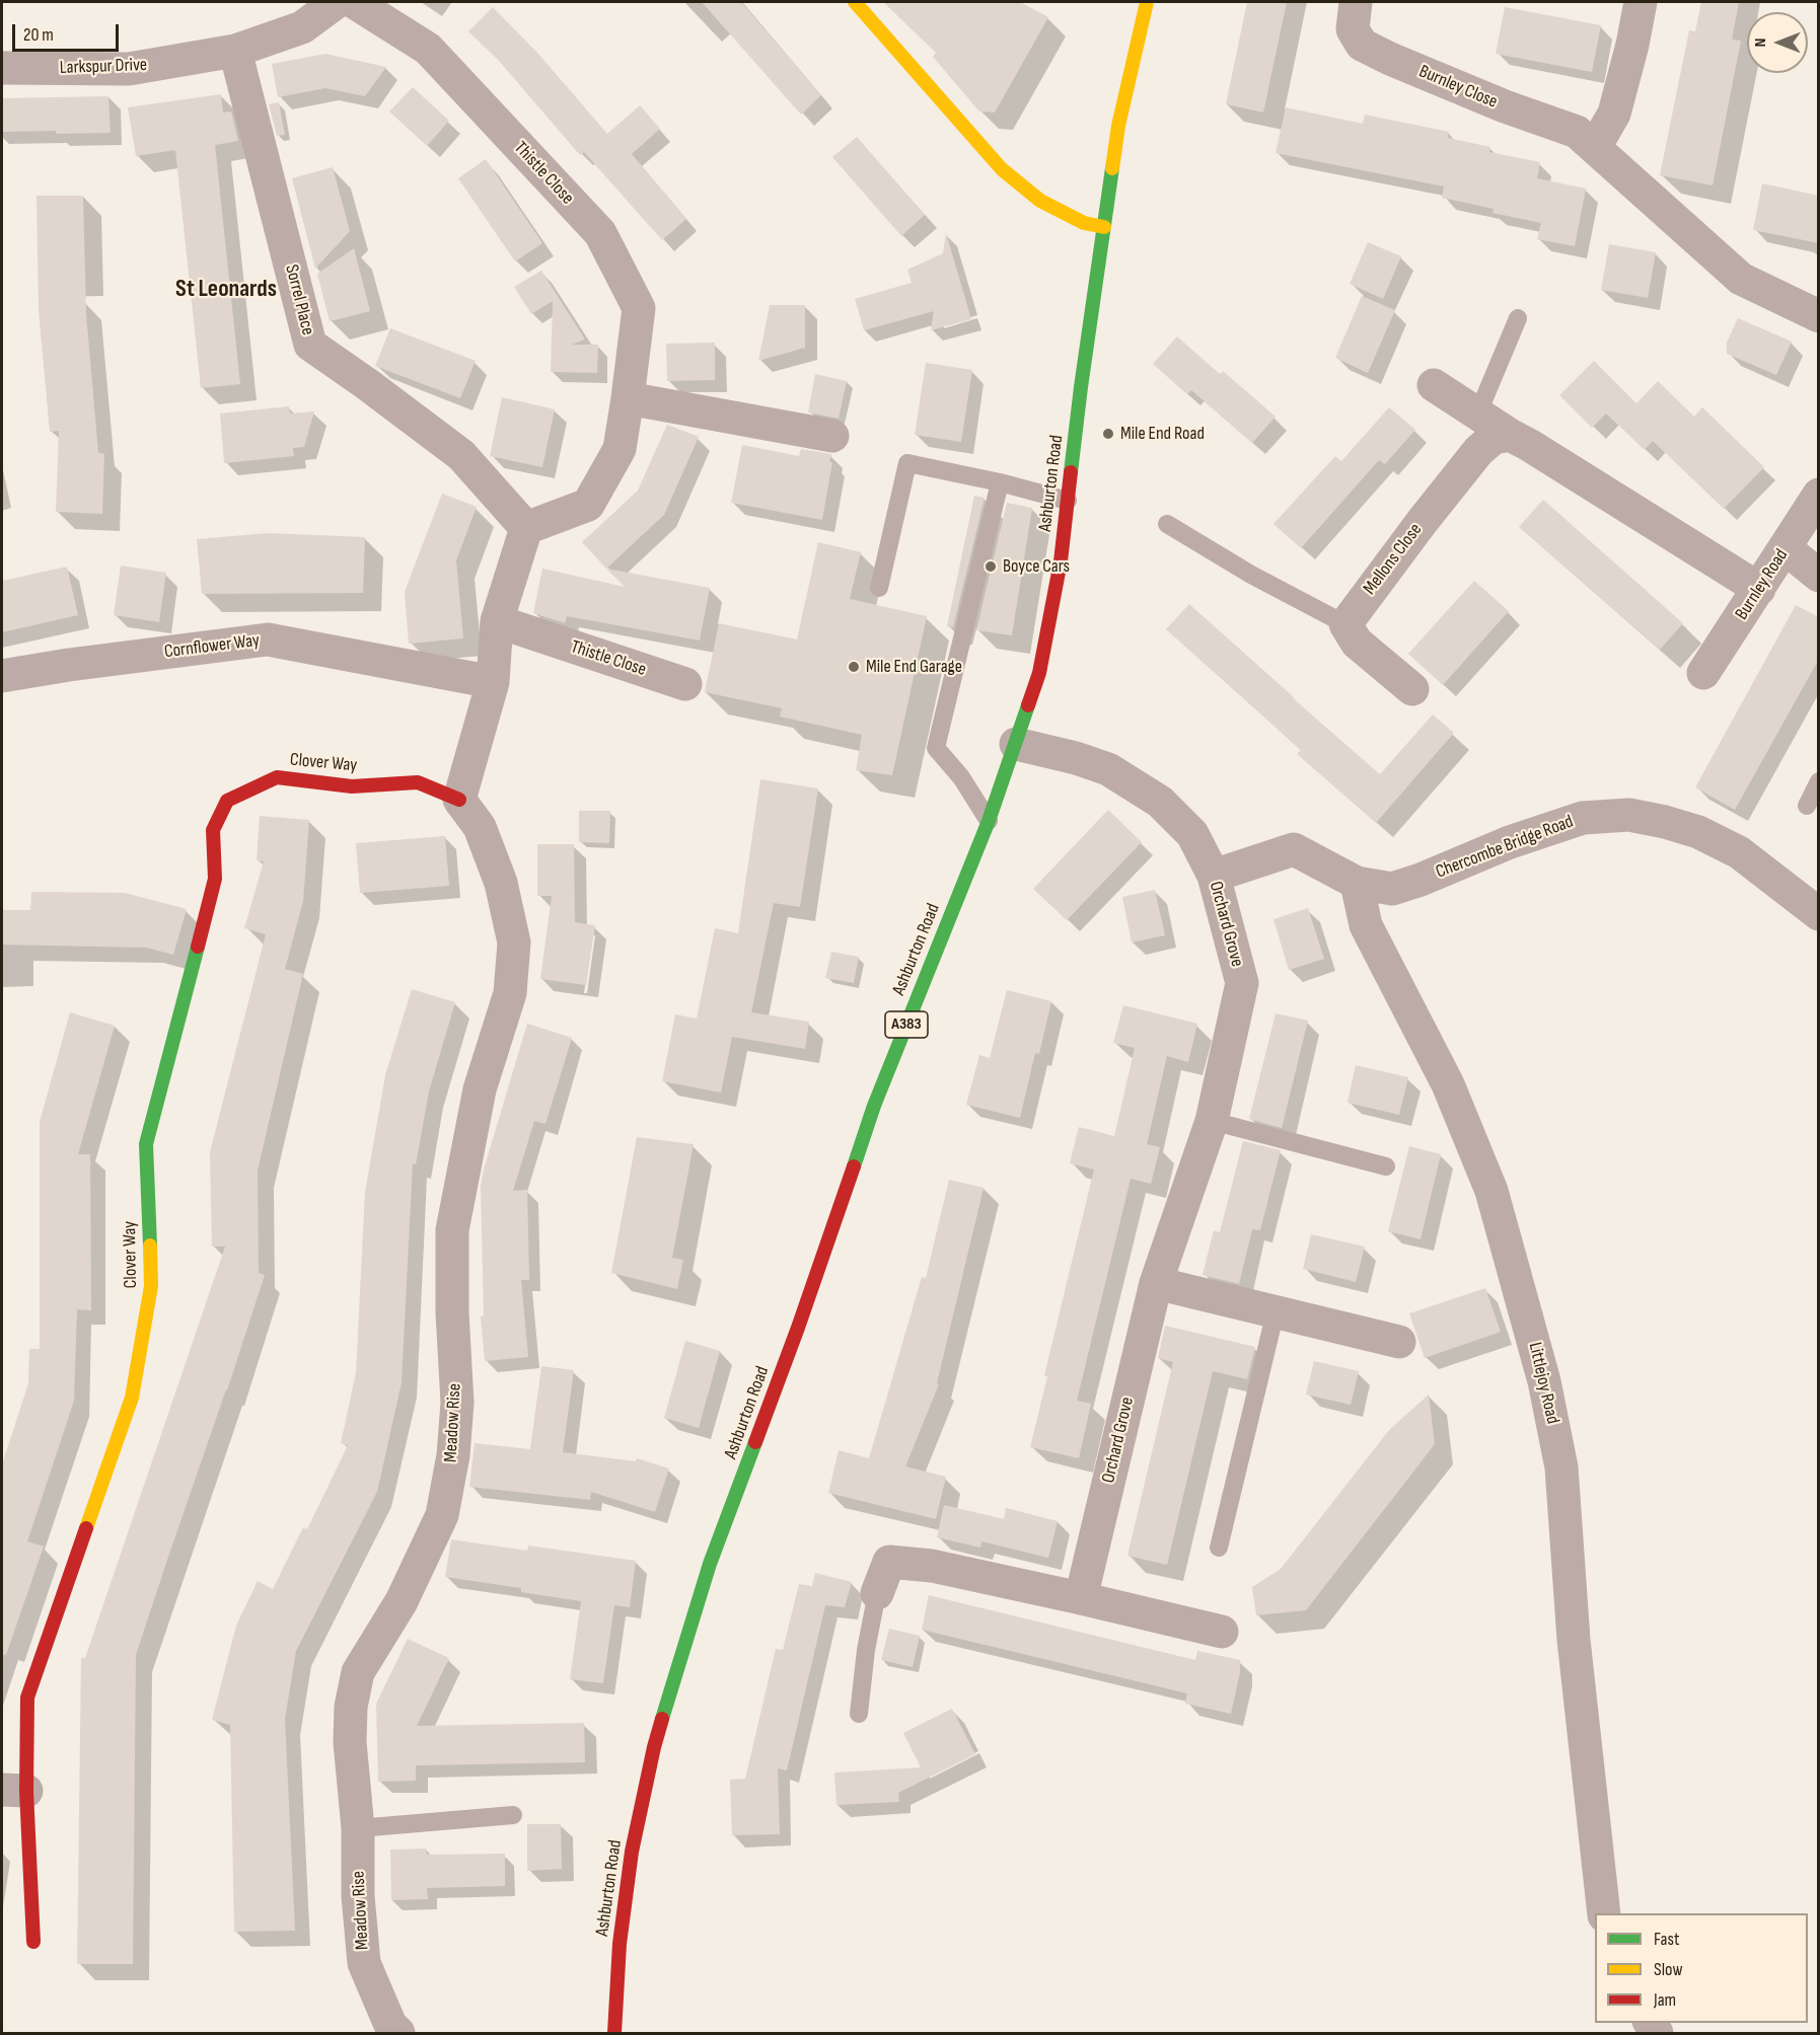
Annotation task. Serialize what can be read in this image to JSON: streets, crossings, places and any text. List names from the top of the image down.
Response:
{
  "streets": {
    "main road": ["Ashburton Road", "Clover Way", "A383"],
    "street": [
      "Larkspur Drive",
      "Burnley Close",
      "Thistle Close",
      "Sorrel Place",
      "Mellons Close",
      "Burnley Road",
      "Cornflower Way",
      "Chercombe Bridge Road",
      "Orchard Grove",
      "Littlejoy Road",
      "Meadow Rise"
    ]
  },
  "crossings": [
    ["Larkspur Drive", "Sorrel Place"],
    ["Thistle Close", "Sorrel Place"],
    ["Ashburton Road", "Orchard Grove"],
    ["Clover Way", "Meadow Rise"],
    ["Chercombe Bridge Road", "Orchard Grove"],
    ["Chercombe Bridge Road", "Littlejoy Road"]
  ],
  "districts": ["St Leonards"],
  "places": ["Mile End Road", "Boyce Cars", "Mile End Garage"],
  "legend": ["Fast", "Slow", "Jam"],
  "scale_bar": "20 m",
  "north": "left"
}
